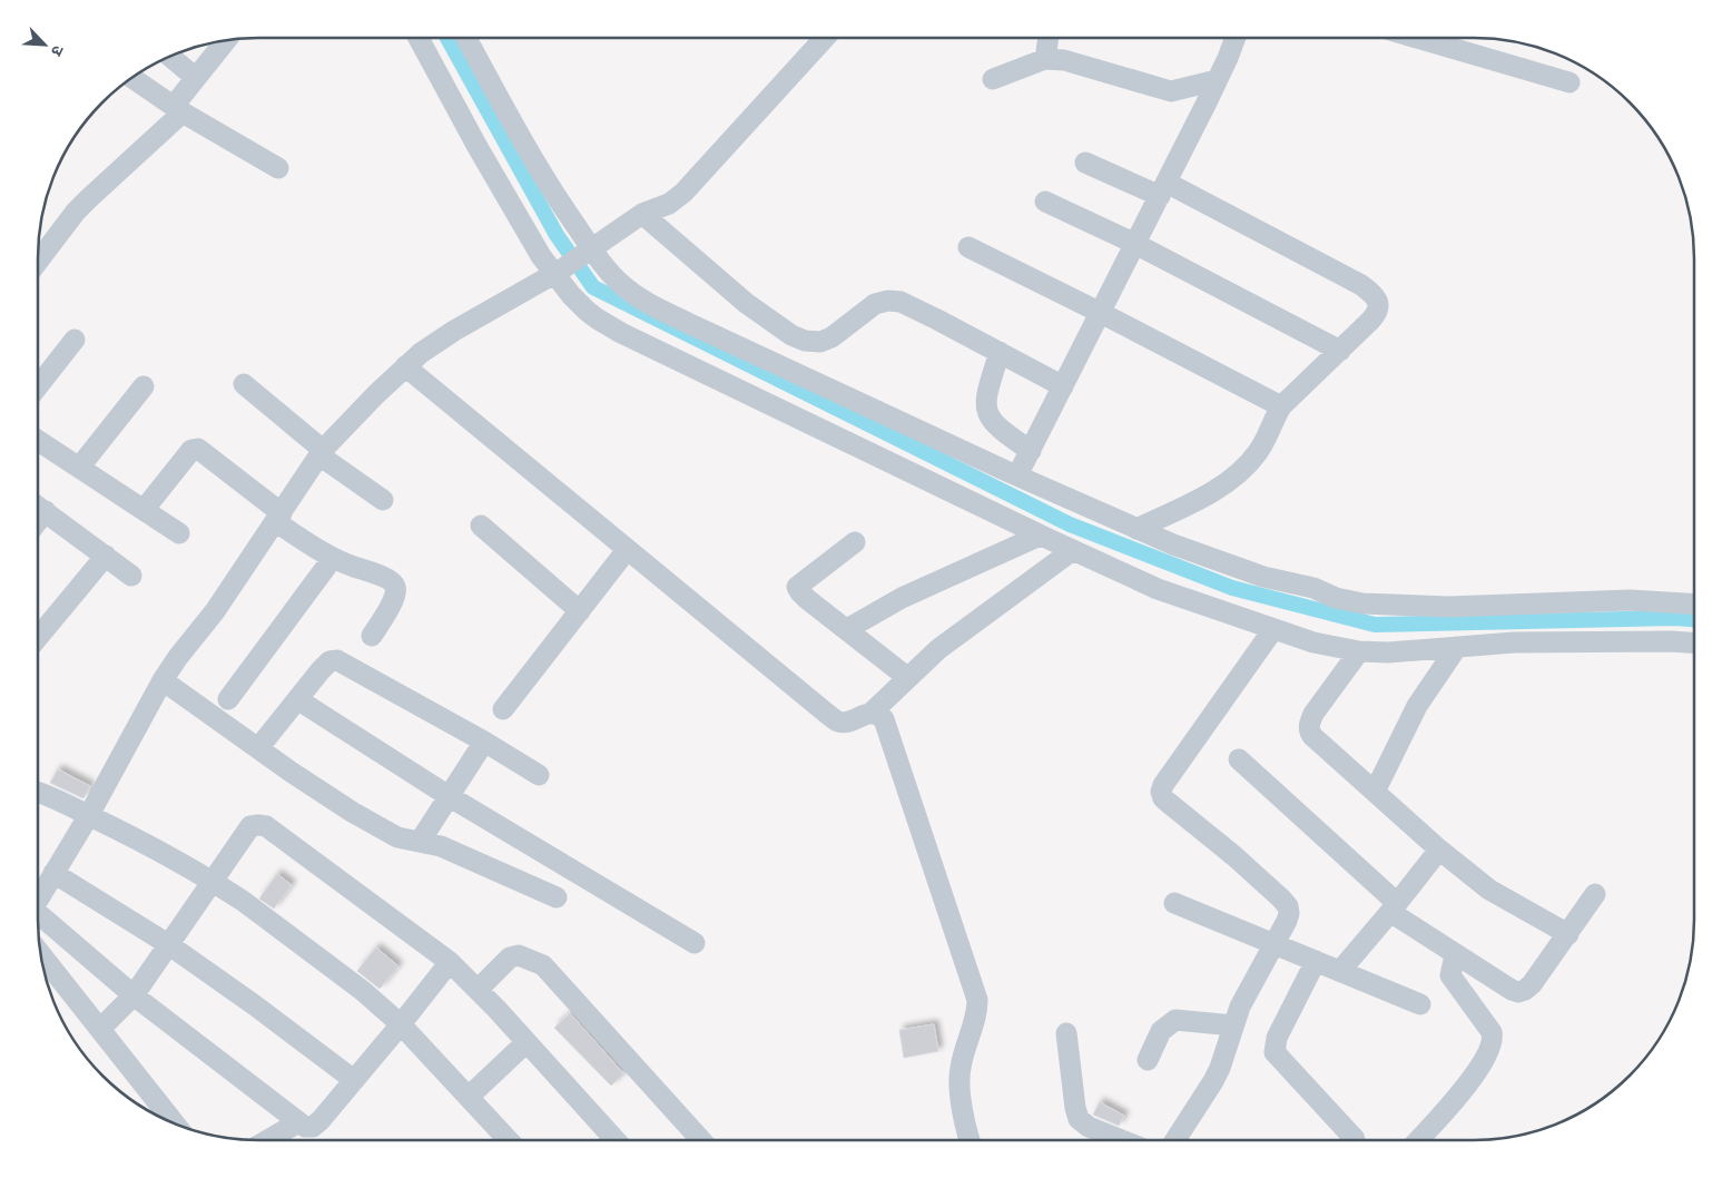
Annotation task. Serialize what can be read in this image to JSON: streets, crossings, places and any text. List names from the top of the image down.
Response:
{
  "north": "bottom right"
}
